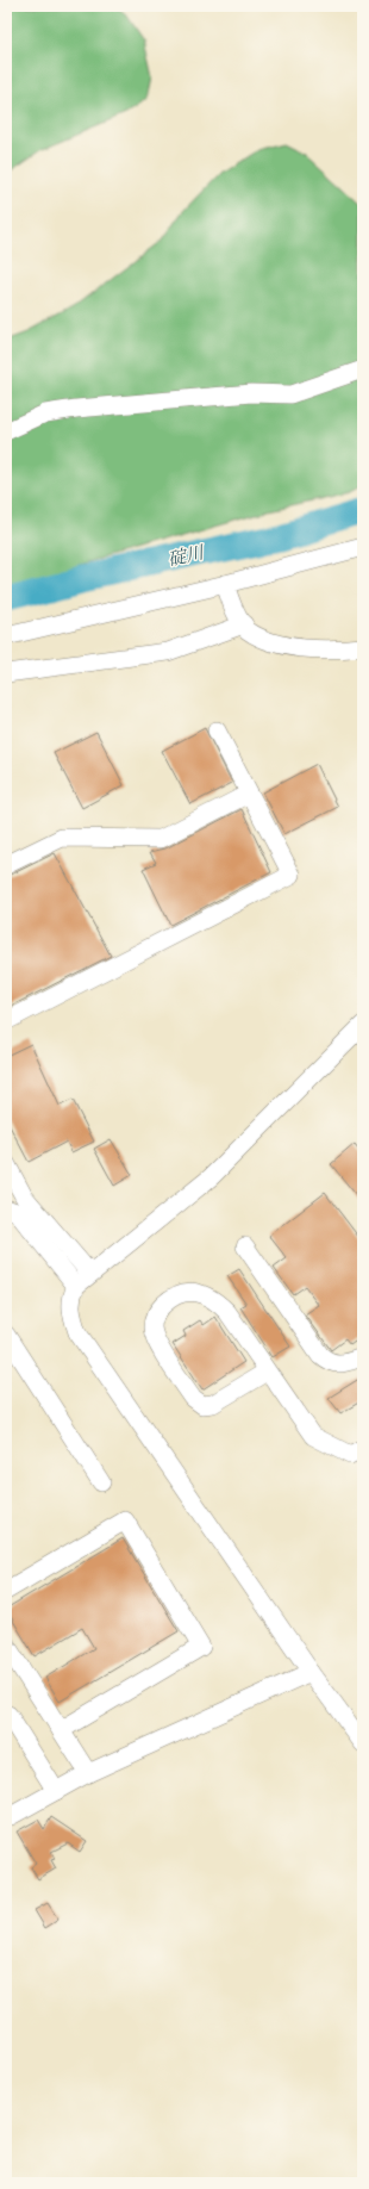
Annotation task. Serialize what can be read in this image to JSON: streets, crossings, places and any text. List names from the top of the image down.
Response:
{
  "water": ["碇川"]
}
